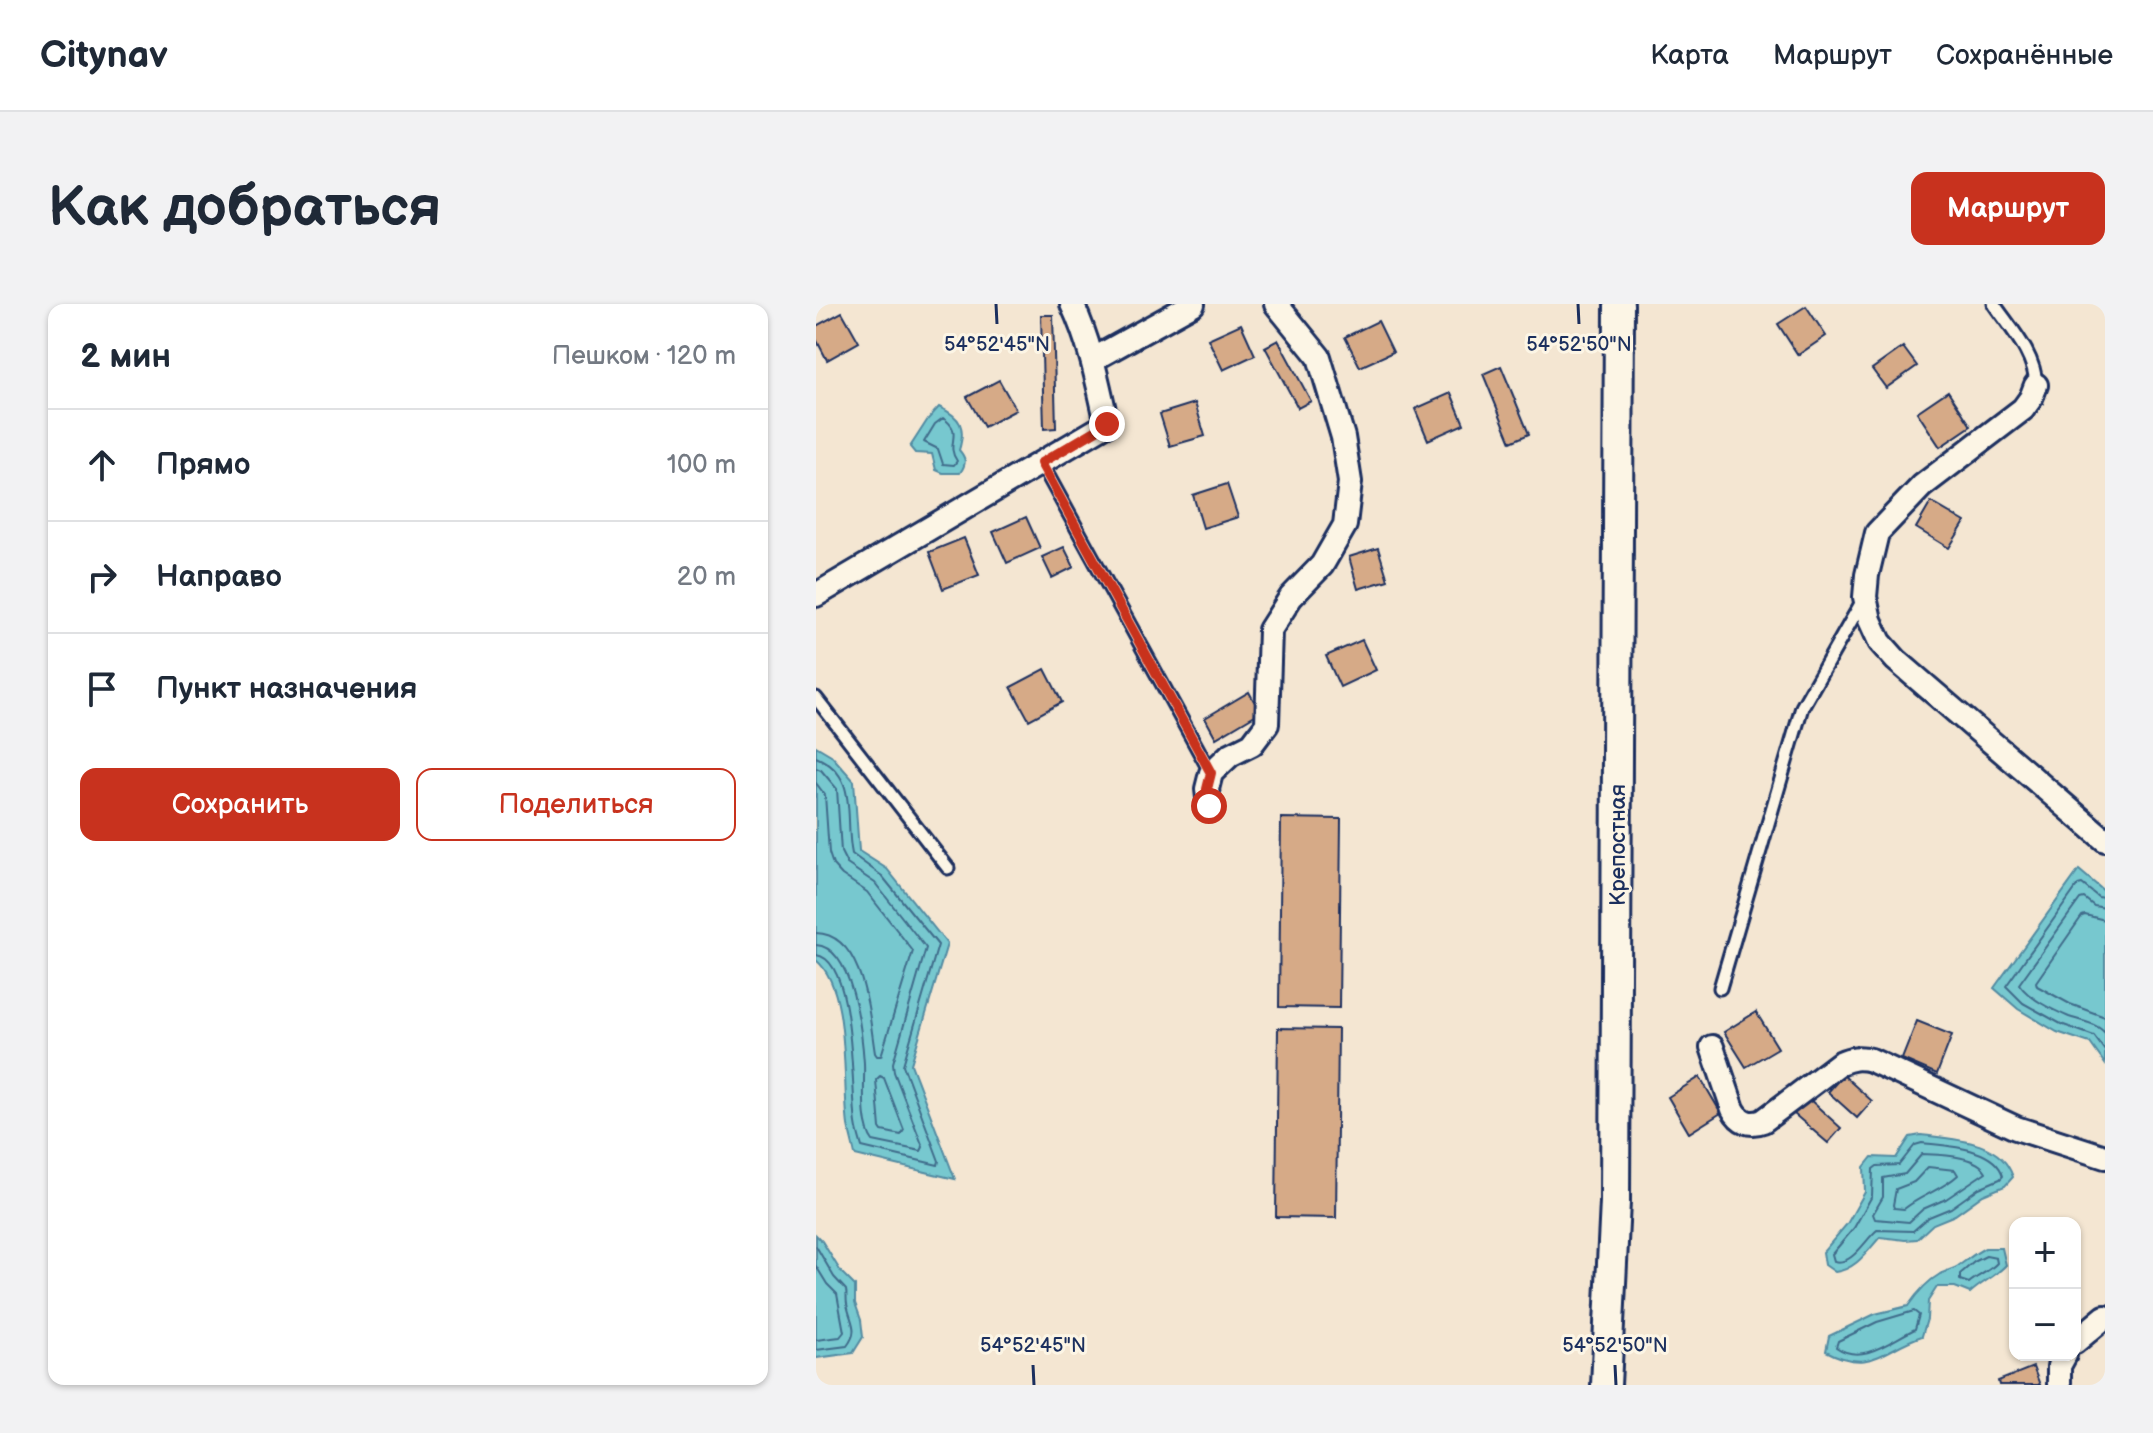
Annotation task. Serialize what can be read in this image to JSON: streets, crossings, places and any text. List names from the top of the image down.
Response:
{
  "streets": {
    "street": ["Крепостная"]
  },
  "page": {
    "header": "Citynav",
    "nav": ["Карта", "Маршрут", "Сохранённые"],
    "buttons": [
      "Маршрут",
      ["Сохранить", "Поделиться"]
    ],
    "title": "Как добраться",
    "heading": ["2 мин", "Пешком · 120 m"],
    "list": [
      ["Прямо", "100 m"],
      ["Направо", "20 m"],
      "Пункт назначения"
    ],
    "map_buttons": ["+", "−"]
  },
  "coordinates": ["54°52'45\"N", "54°52'50\"N"]
}
